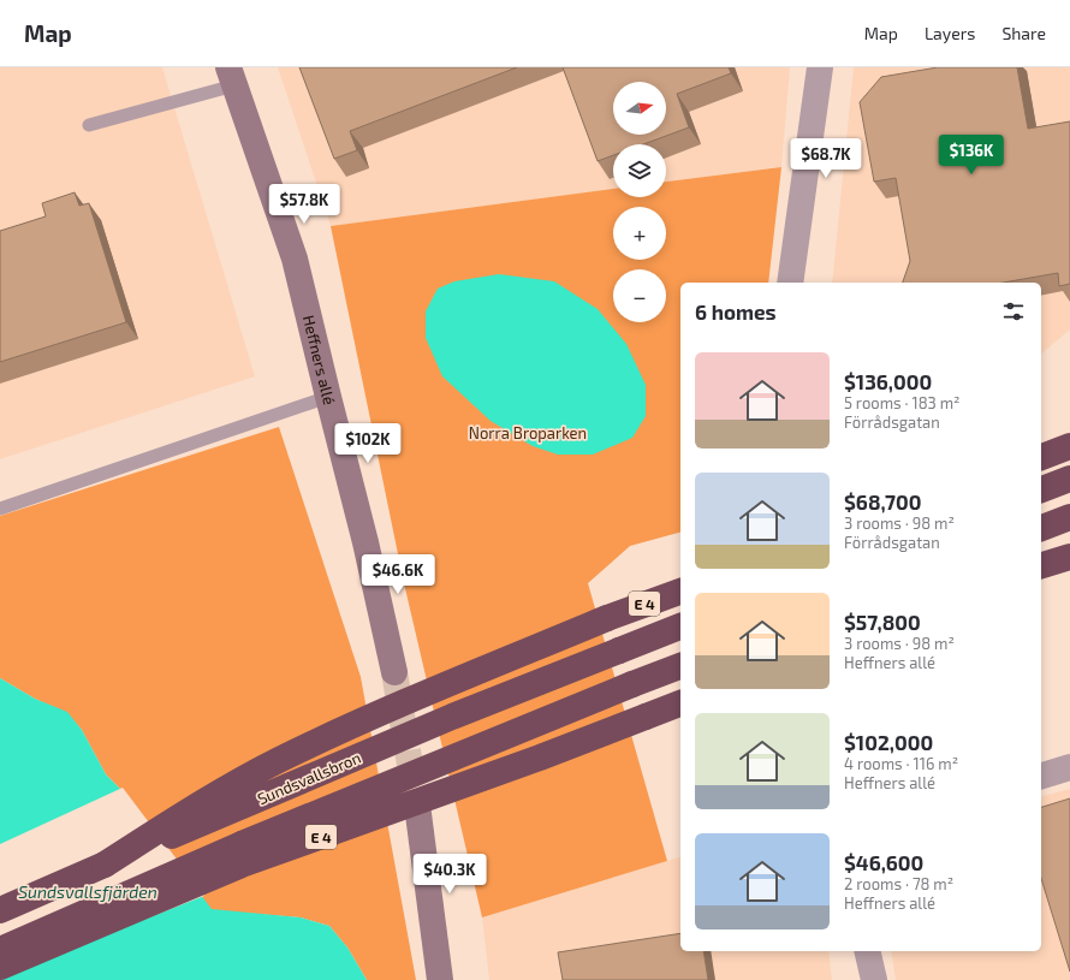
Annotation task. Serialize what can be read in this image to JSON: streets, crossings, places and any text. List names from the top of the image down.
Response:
{
  "streets": {
    "highway": ["E 4", "Sundsvallsbron"],
    "street": ["Heffners allé"]
  },
  "crossings": [
    ["E 4", "Sundsvallsbron"]
  ],
  "water": ["Sundsvallsfjärden"],
  "parks": ["Norra Broparken"],
  "north": "right",
  "page": {
    "header": "Map",
    "nav": ["Map", "Layers", "Share"],
    "map_buttons": ["+", "−"],
    "price": [
      "$136K",
      "$68.7K",
      "$57.8K",
      "$102K",
      "$46.6K",
      "$40.3K"
    ],
    "heading": "6 homes",
    "list": [
      {
        "name": "$136,000",
        "note": "5 rooms · 183 m² · Förrådsgatan"
      },
      {
        "name": "$68,700",
        "note": "3 rooms · 98 m² · Förrådsgatan"
      },
      {
        "name": "$57,800",
        "note": "3 rooms · 98 m² · Heffners allé"
      },
      {
        "name": "$102,000",
        "note": "4 rooms · 116 m² · Heffners allé"
      },
      {
        "name": "$46,600",
        "note": "2 rooms · 78 m² · Heffners allé"
      }
    ]
  }
}
